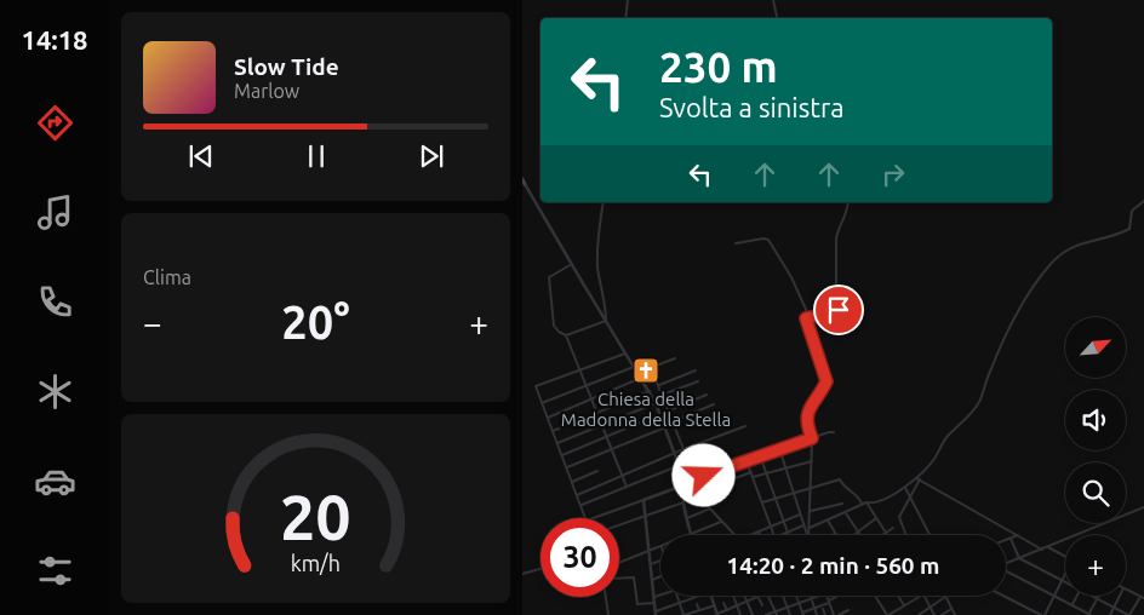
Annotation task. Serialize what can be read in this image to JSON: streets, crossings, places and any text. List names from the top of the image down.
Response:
{
  "places": {
    "church": ["Chiesa della Madonna della Stella"]
  },
  "north": "top right",
  "page": {
    "tabs": "14:18",
    "turn": ["230 m", "Svolta a sinistra"],
    "song": ["Slow Tide", "Marlow"],
    "tile": "Clima",
    "heat": ["−", "20°", "+"],
    "map_buttons": "+",
    "limit": "30",
    "trip": "14:20 · 2 min · 560 m",
    "gauge": ["20", "km/h"]
  }
}
